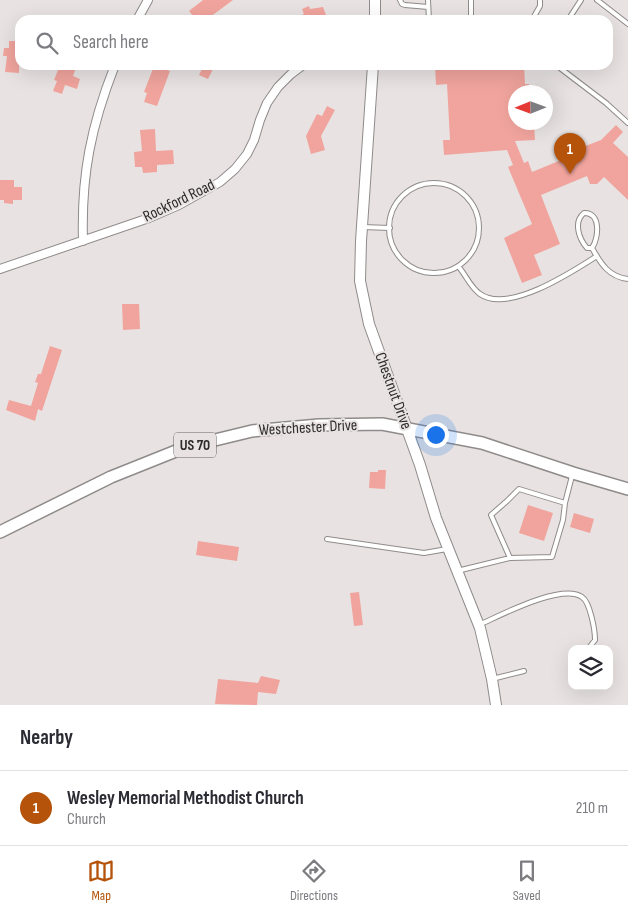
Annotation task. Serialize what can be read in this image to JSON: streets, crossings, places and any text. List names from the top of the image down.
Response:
{
  "streets": {
    "main road": ["Westchester Drive", "US 70"],
    "street": ["Rockford Road", "Chestnut Drive"]
  },
  "crossings": [
    ["Chestnut Drive", "Westchester Drive"]
  ],
  "north": "left",
  "page": {
    "search": "Search here",
    "pins": "1",
    "heading": "Nearby",
    "list": [
      {
        "mark": "1",
        "name": "Wesley Memorial Methodist Church",
        "note": "Church",
        "value": "210 m"
      }
    ],
    "nav": ["Map", "Directions", "Saved"]
  }
}
